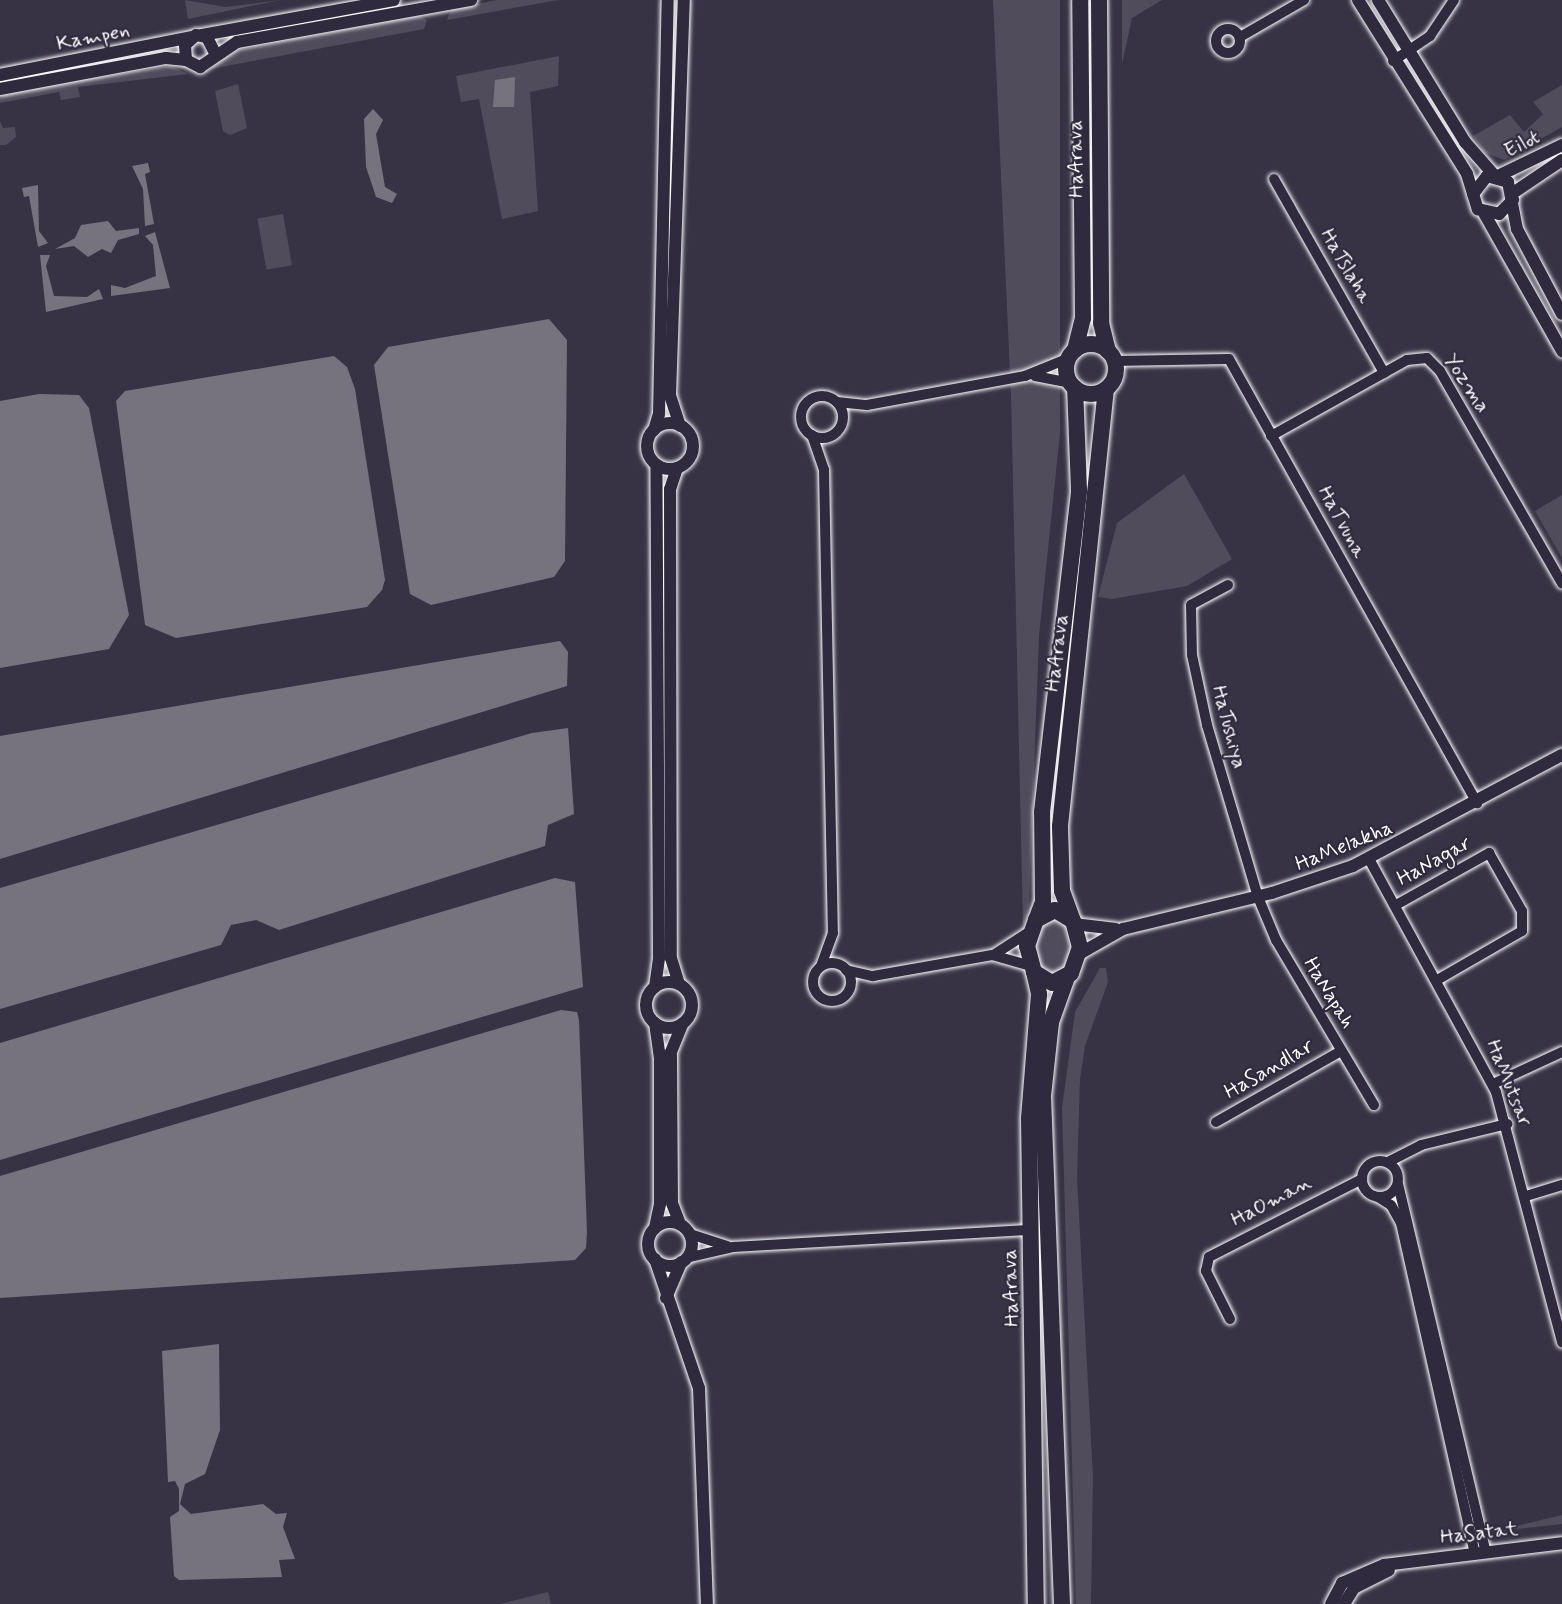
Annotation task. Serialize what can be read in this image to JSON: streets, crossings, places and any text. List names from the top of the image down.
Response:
{
  "streets": {
    "highway": ["HaArava"],
    "street": [
      "Kampen",
      "Eilot",
      "HaTslaha",
      "Yozma",
      "HaTvuna",
      "HaTushiya",
      "HaMelakha",
      "HaNagar",
      "HaNapah",
      "HaSandlar",
      "HaMutsar",
      "HaOman",
      "HaSatat"
    ]
  },
  "crossings": [
    ["HaArava", "HaTvuna"],
    ["HaArava", "HaMelakha"],
    ["HaTslaha", "Yozma"],
    ["Yozma", "HaTvuna"],
    ["HaTvuna", "HaMelakha"],
    ["HaTushiya", "HaMelakha"],
    ["HaTushiya", "HaNapah"],
    ["HaMelakha", "HaNapah"],
    ["HaMelakha", "HaMutsar"],
    ["HaNagar", "HaMutsar"],
    ["HaNapah", "HaSandlar"]
  ]
}
